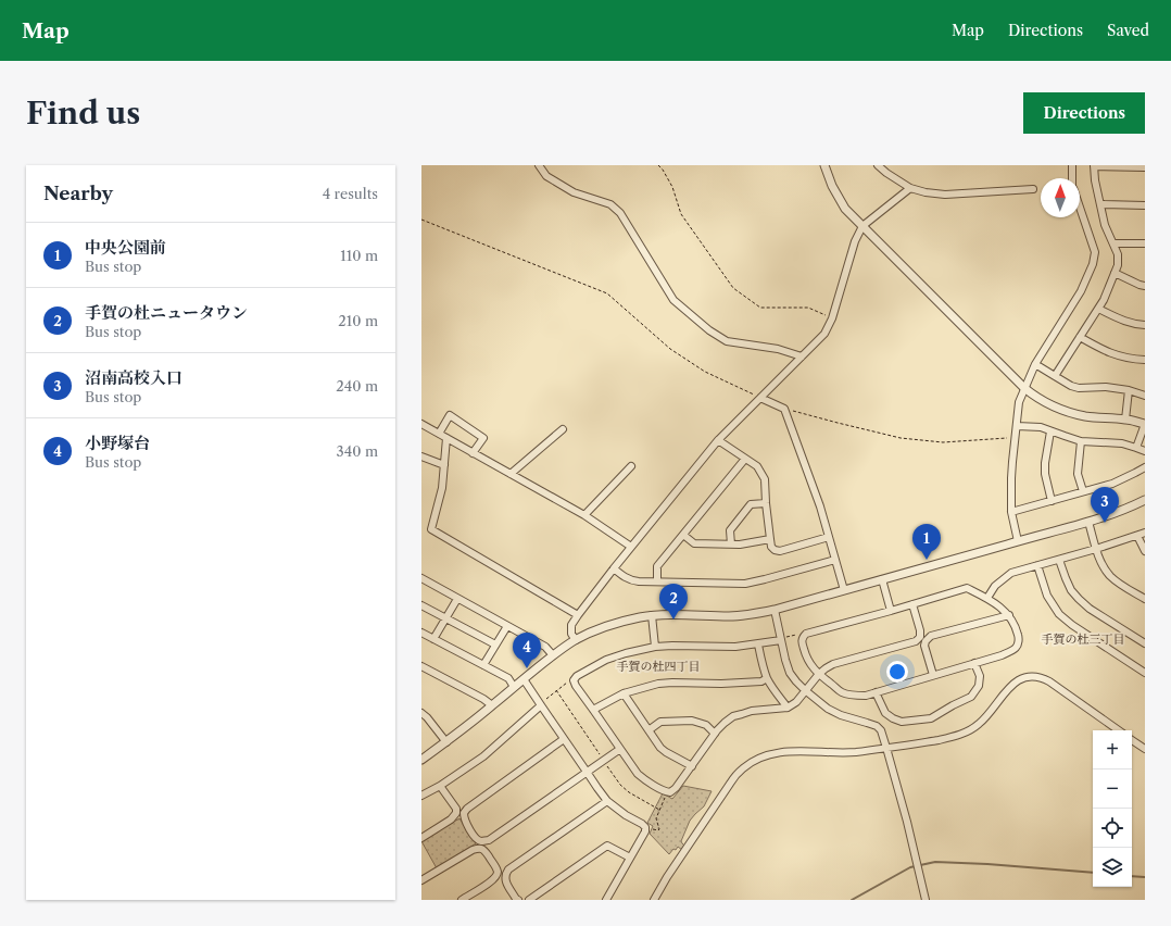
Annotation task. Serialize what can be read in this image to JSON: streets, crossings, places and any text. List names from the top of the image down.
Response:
{
  "districts": ["手賀の杜三丁目", "手賀の杜四丁目"],
  "north": "top",
  "page": {
    "header": "Map",
    "nav": ["Map", "Directions", "Saved"],
    "buttons": "Directions",
    "title": "Find us",
    "heading": ["Nearby", "4 results"],
    "list": [
      {
        "mark": "1",
        "name": "中央公園前",
        "note": "Bus stop",
        "value": "110 m"
      },
      {
        "mark": "2",
        "name": "手賀の杜ニュータウン",
        "note": "Bus stop",
        "value": "210 m"
      },
      {
        "mark": "3",
        "name": "沼南高校入口",
        "note": "Bus stop",
        "value": "240 m"
      },
      {
        "mark": "4",
        "name": "小野塚台",
        "note": "Bus stop",
        "value": "340 m"
      }
    ],
    "pins": [
      "3",
      "1",
      "2",
      "4"
    ],
    "map_buttons": ["+", "−"]
  }
}
